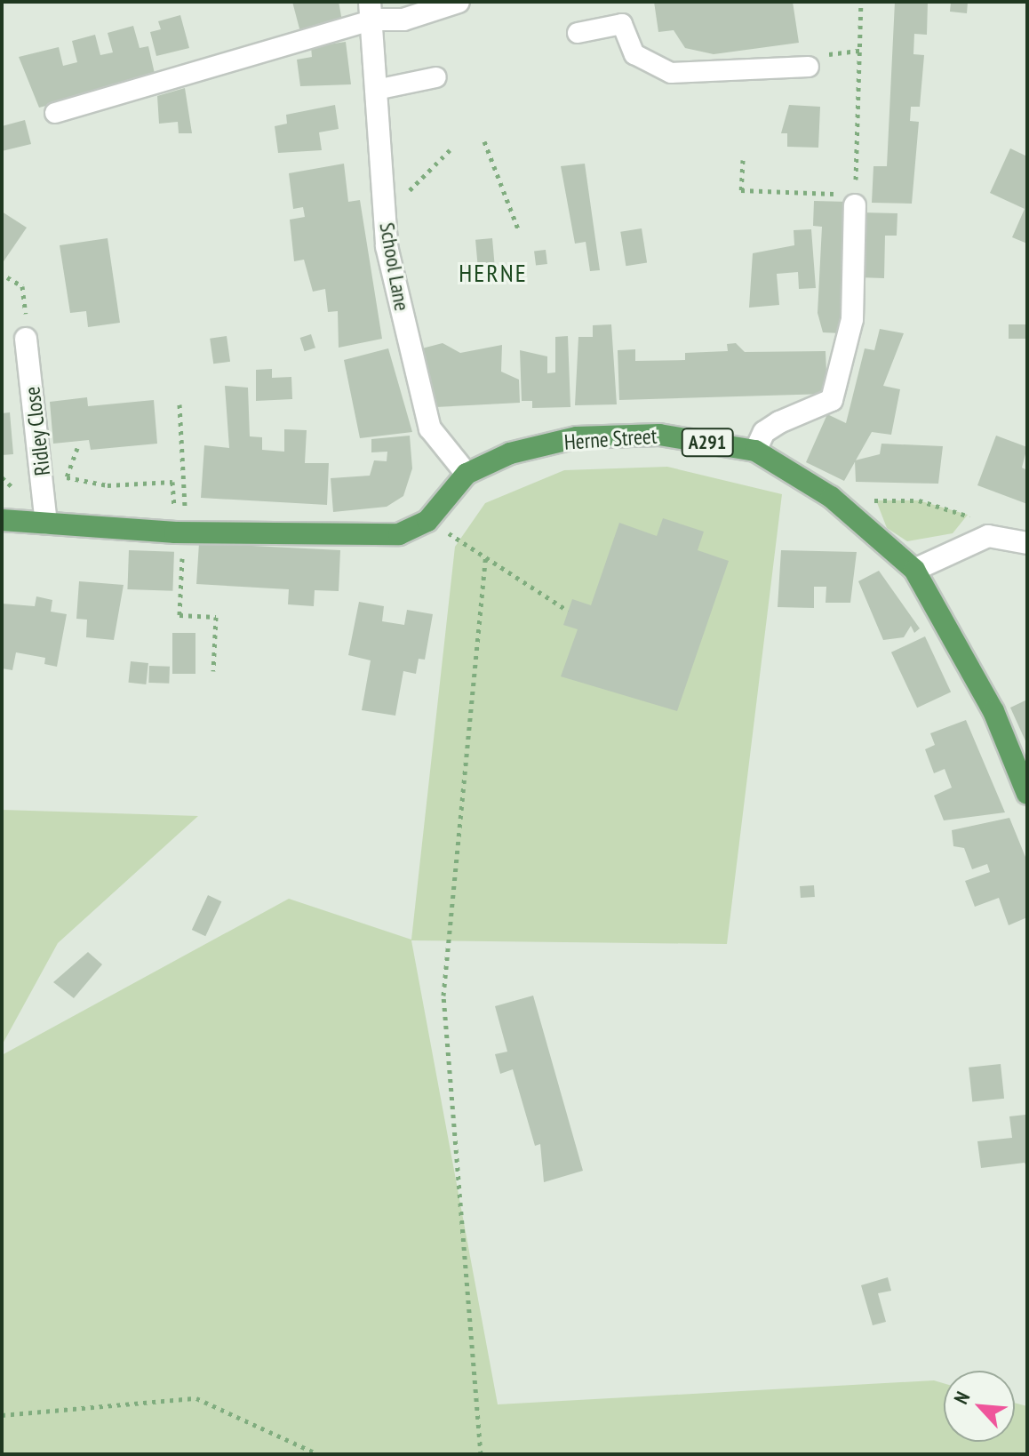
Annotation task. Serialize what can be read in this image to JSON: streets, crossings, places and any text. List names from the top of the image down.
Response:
{
  "streets": {
    "main road": ["Herne Street", "A291"],
    "street": ["School Lane", "Ridley Close"]
  },
  "crossings": [
    ["School Lane", "Herne Street"],
    ["Ridley Close", "Herne Street"]
  ],
  "districts": ["HERNE"],
  "north": "top left"
}
